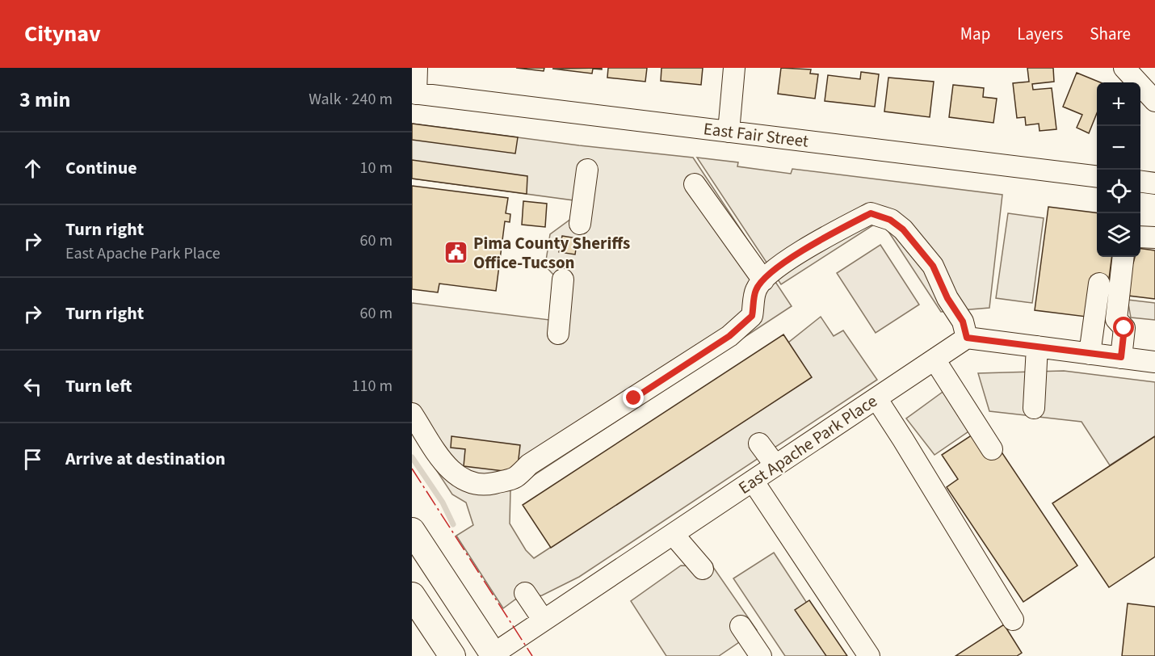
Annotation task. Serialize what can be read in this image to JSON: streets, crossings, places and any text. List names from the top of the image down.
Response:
{
  "streets": {
    "street": ["East Fair Street", "East Apache Park Place"]
  },
  "places": {
    "public building": ["Pima County Sheriffs Office-Tucson"]
  },
  "page": {
    "header": "Citynav",
    "nav": ["Map", "Layers", "Share"],
    "heading": ["3 min", "Walk · 240 m"],
    "map_buttons": ["+", "−"],
    "list": [
      ["Continue", "10 m"],
      ["Turn right", "East Apache Park Place", "60 m"],
      ["Turn right", "60 m"],
      ["Turn left", "110 m"],
      "Arrive at destination"
    ]
  }
}
